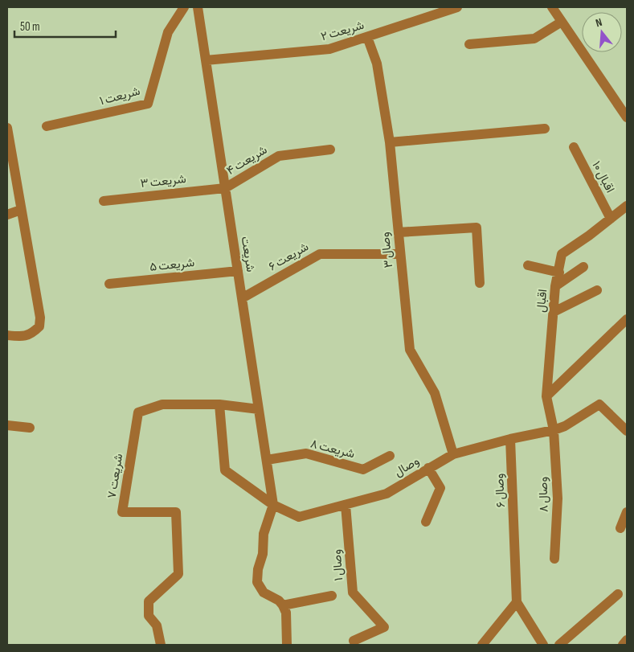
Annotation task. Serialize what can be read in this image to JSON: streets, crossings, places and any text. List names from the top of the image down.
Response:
{
  "streets": {
    "street": [
      "شریعت ۲",
      "شریعت ۱",
      "شریعت ۴",
      "اقبال ۱۰",
      "شریعت ۳",
      "وصال ۳",
      "شریعت",
      "شریعت ۶",
      "شریعت ۵",
      "اقبال",
      "شریعت ۸",
      "وصال",
      "شریعت ۷",
      "وصال ۶",
      "وصال ۸",
      "وصال ۱"
    ]
  },
  "crossings": [
    ["شریعت ۲", "وصال ۳"],
    ["شریعت ۲", "شریعت"],
    ["شریعت ۴", "شریعت ۳"],
    ["شریعت ۴", "شریعت"],
    ["اقبال ۱۰", "اقبال"],
    ["شریعت ۳", "شریعت"],
    ["وصال ۳", "شریعت ۶"],
    ["وصال ۳", "وصال"],
    ["شریعت", "شریعت ۶"],
    ["شریعت", "شریعت ۵"],
    ["شریعت", "شریعت ۸"],
    ["شریعت", "وصال"],
    ["شریعت", "شریعت ۷"],
    ["اقبال", "وصال"],
    ["اقبال", "وصال ۸"],
    ["وصال", "شریعت ۷"],
    ["وصال", "وصال ۶"],
    ["وصال", "وصال ۸"],
    ["وصال", "وصال ۱"]
  ],
  "scale_bar": "50 m",
  "north": "top"
}
